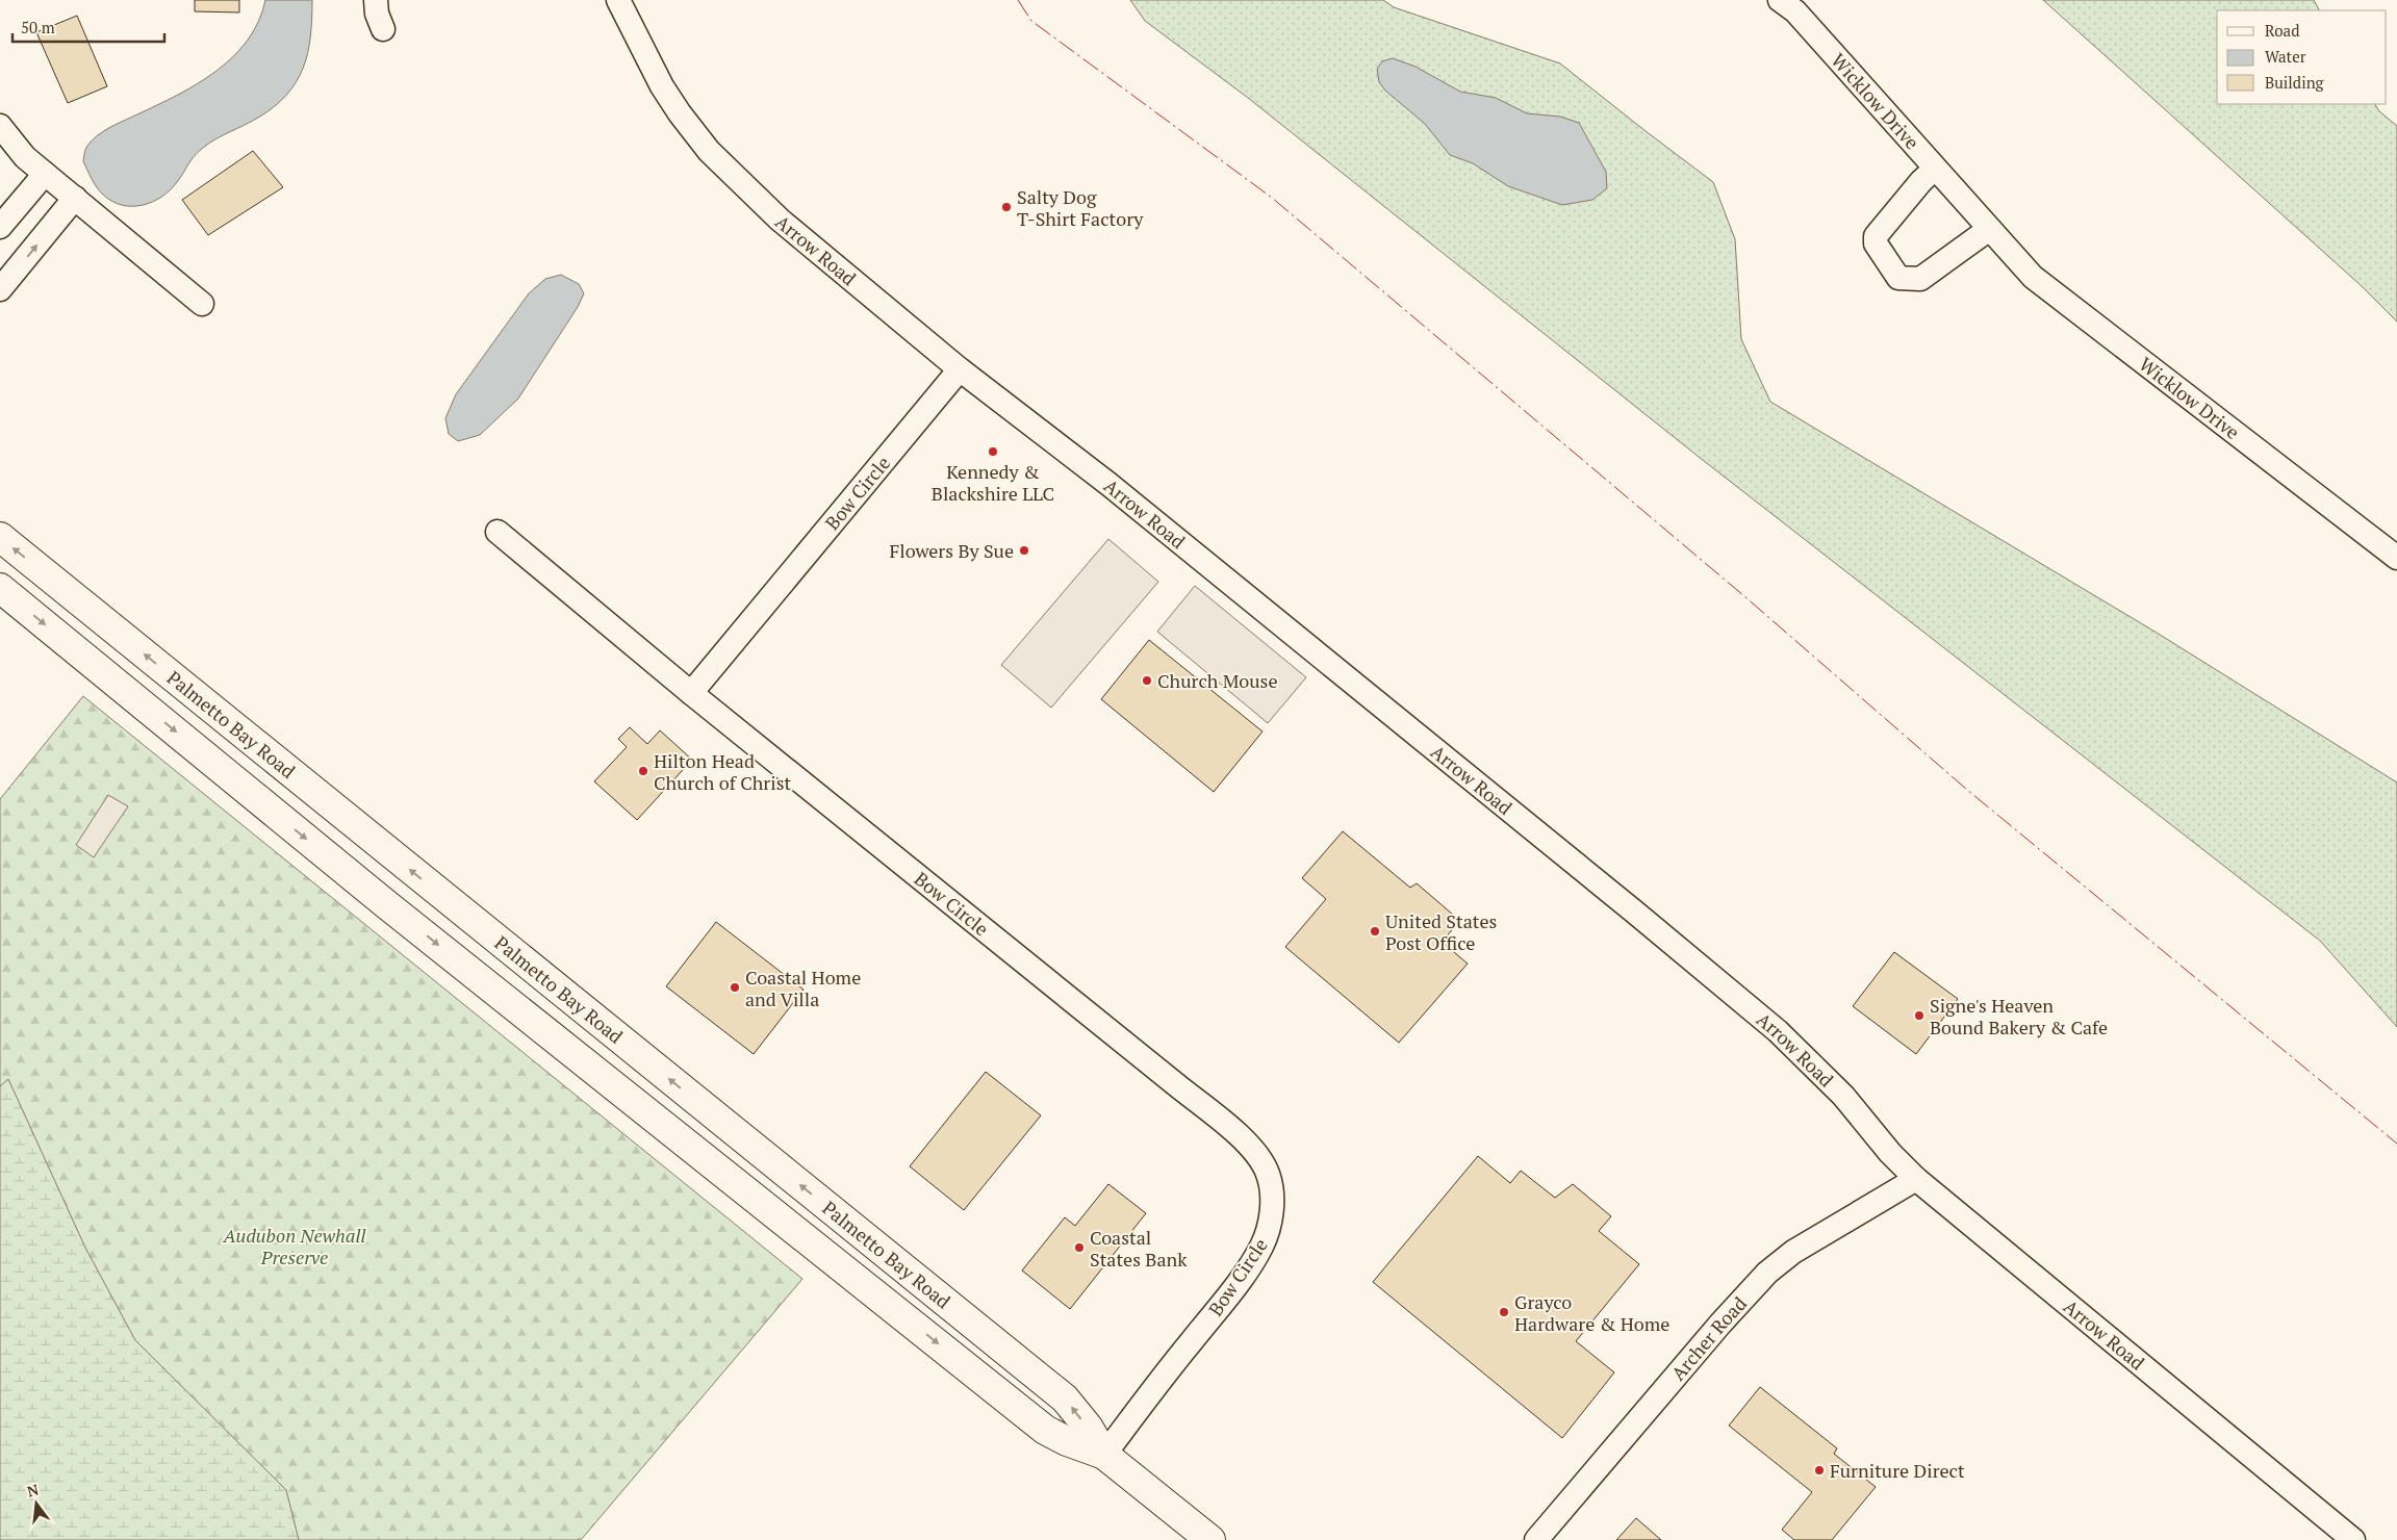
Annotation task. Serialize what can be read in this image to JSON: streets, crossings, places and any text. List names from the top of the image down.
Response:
{
  "streets": {
    "highway": ["Palmetto Bay Road"],
    "street": [
      "Wicklow Drive",
      "Arrow Road",
      "Bow Circle",
      "Archer Road"
    ]
  },
  "crossings": [
    ["Arrow Road", "Bow Circle"],
    ["Arrow Road", "Archer Road"],
    ["Bow Circle", "Palmetto Bay Road"]
  ],
  "parks": ["Audubon Newhall Preserve"],
  "places": [
    "Salty Dog T-Shirt Factory",
    "Kennedy & Blackshire LLC",
    "Flowers By Sue",
    "Church Mouse",
    "Hilton Head Church of Christ",
    "United States Post Office",
    "Coastal Home and Villa",
    "Signe's Heaven Bound Bakery & Cafe",
    "Coastal States Bank",
    "Grayco Hardware & Home",
    "Furniture Direct"
  ],
  "legend": ["Road", "Water", "Building"],
  "scale_bar": "50 m",
  "north": "top"
}
